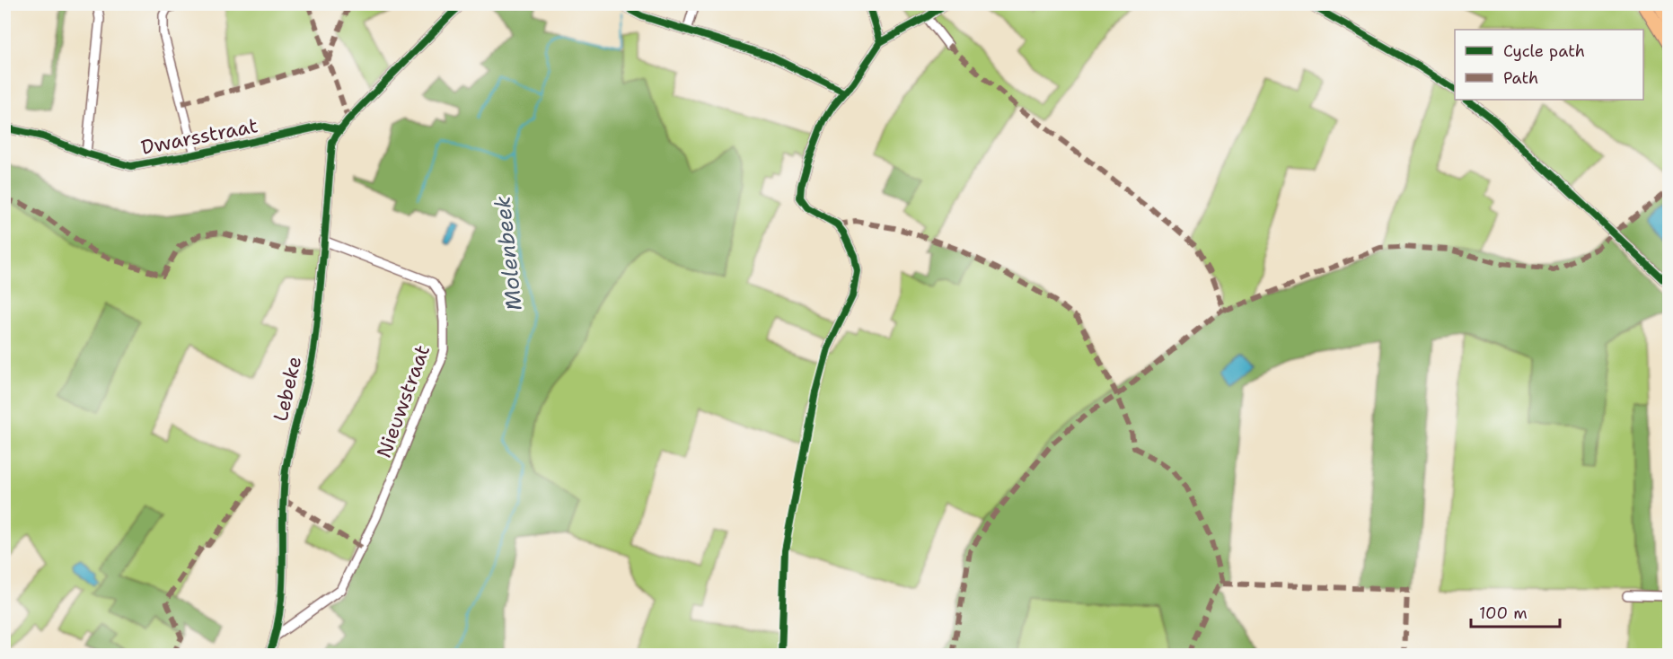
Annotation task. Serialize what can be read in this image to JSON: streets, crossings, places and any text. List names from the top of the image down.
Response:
{
  "streets": {
    "street": ["Dwarsstraat", "Lebeke", "Nieuwstraat"]
  },
  "crossings": [
    ["Dwarsstraat", "Lebeke"],
    ["Lebeke", "Nieuwstraat"]
  ],
  "water": ["Molenbeek"],
  "legend": ["Cycle path", "Path"],
  "scale_bar": "100 m"
}
